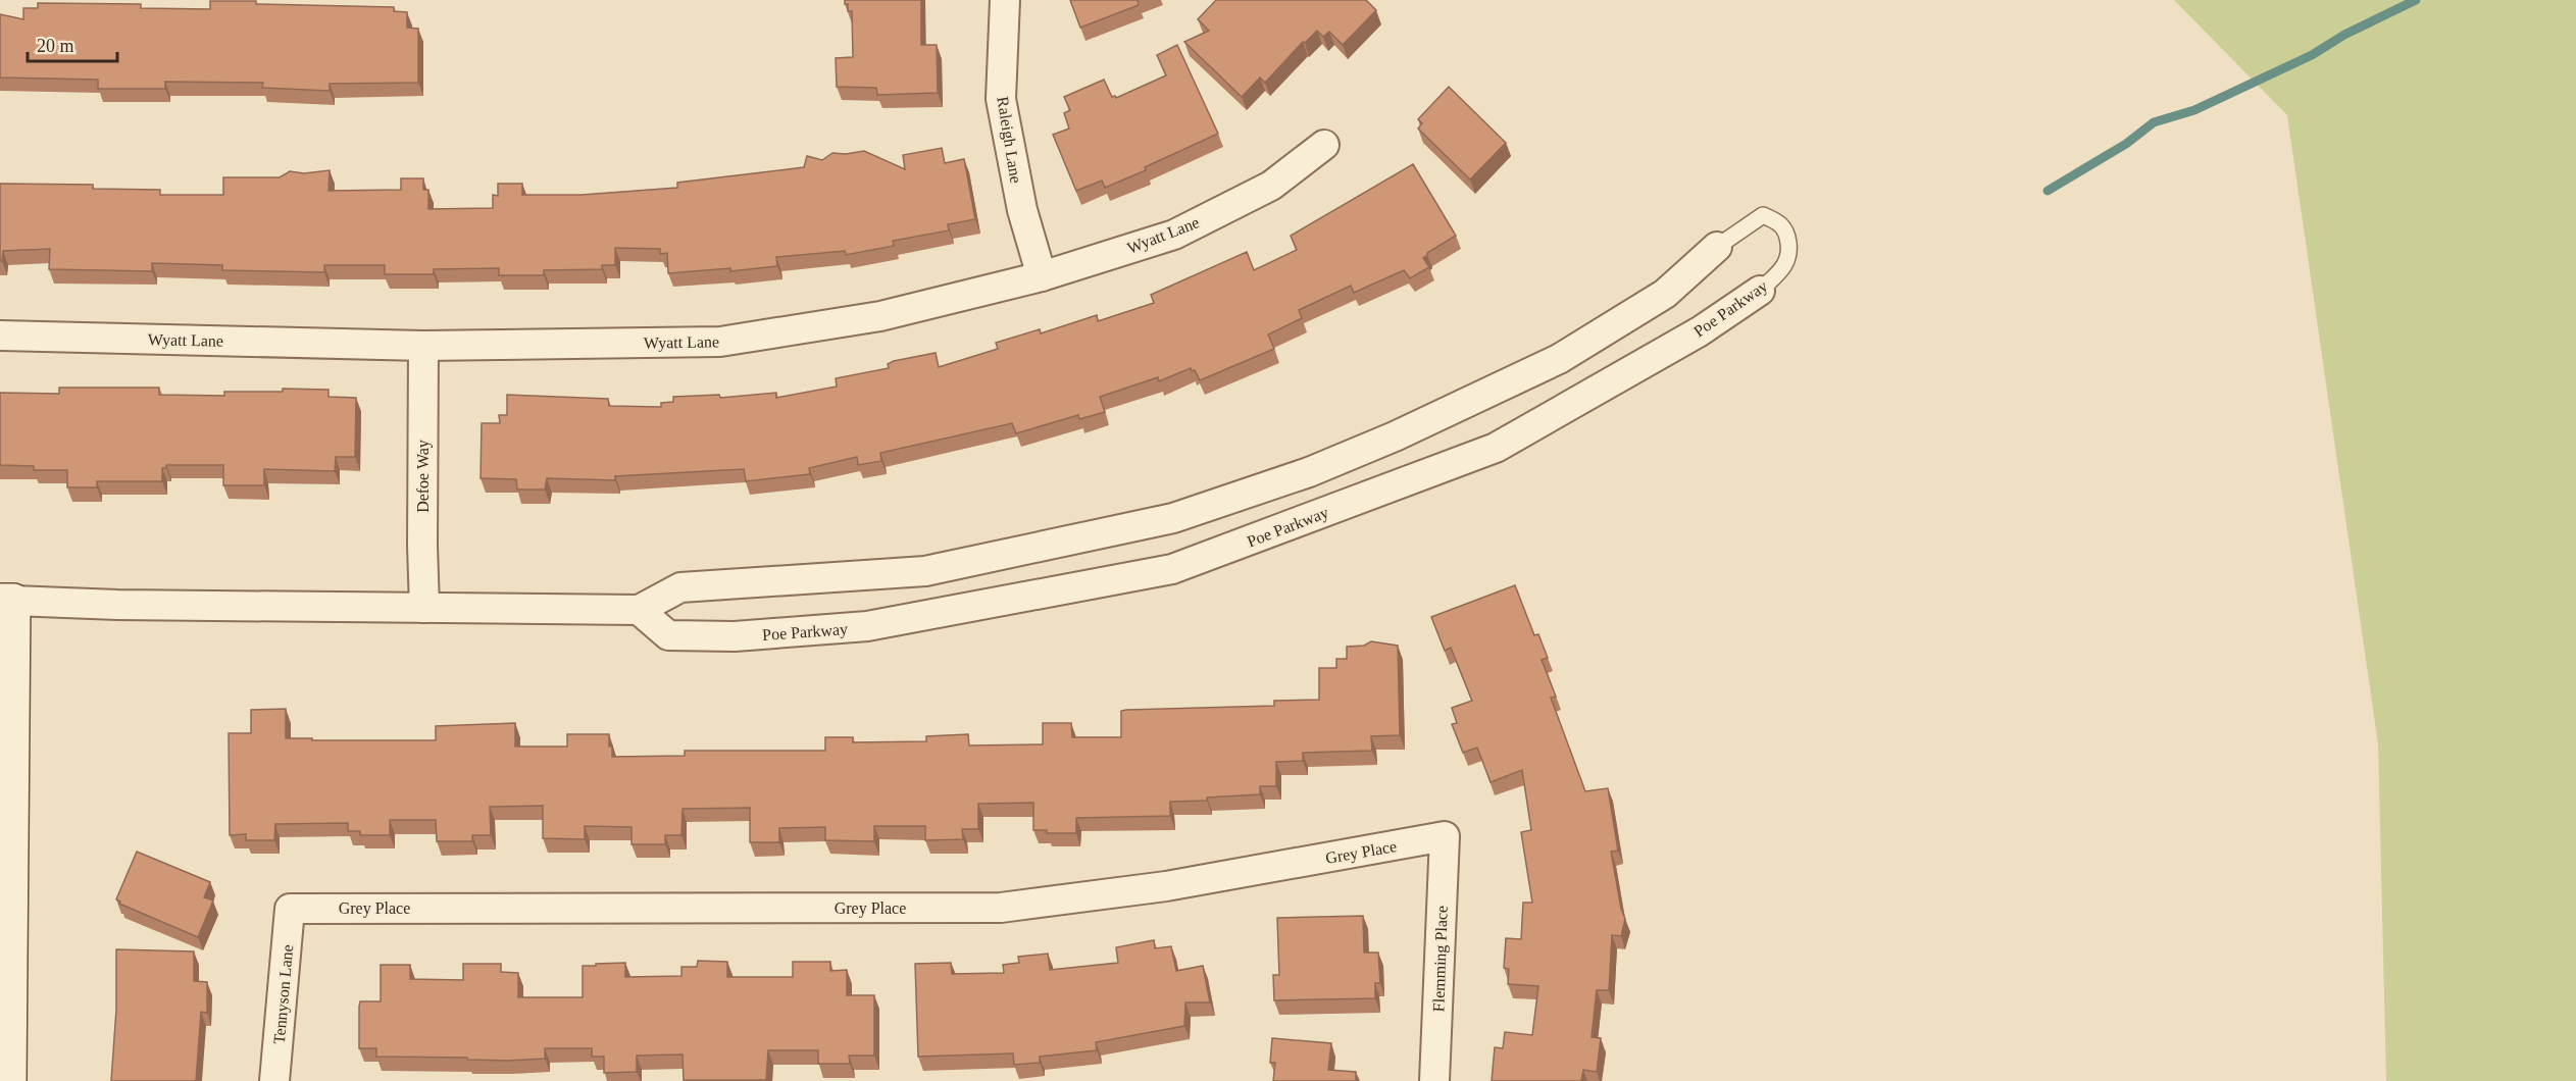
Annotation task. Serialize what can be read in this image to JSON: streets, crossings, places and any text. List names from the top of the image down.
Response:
{
  "streets": {
    "street": [
      "Raleigh Lane",
      "Wyatt Lane",
      "Poe Parkway",
      "Defoe Way",
      "Grey Place",
      "Flemming Place",
      "Tennyson Lane"
    ]
  },
  "crossings": [
    ["Raleigh Lane", "Wyatt Lane"],
    ["Wyatt Lane", "Defoe Way"],
    ["Grey Place", "Flemming Place"],
    ["Grey Place", "Tennyson Lane"]
  ],
  "scale_bar": "20 m"
}
